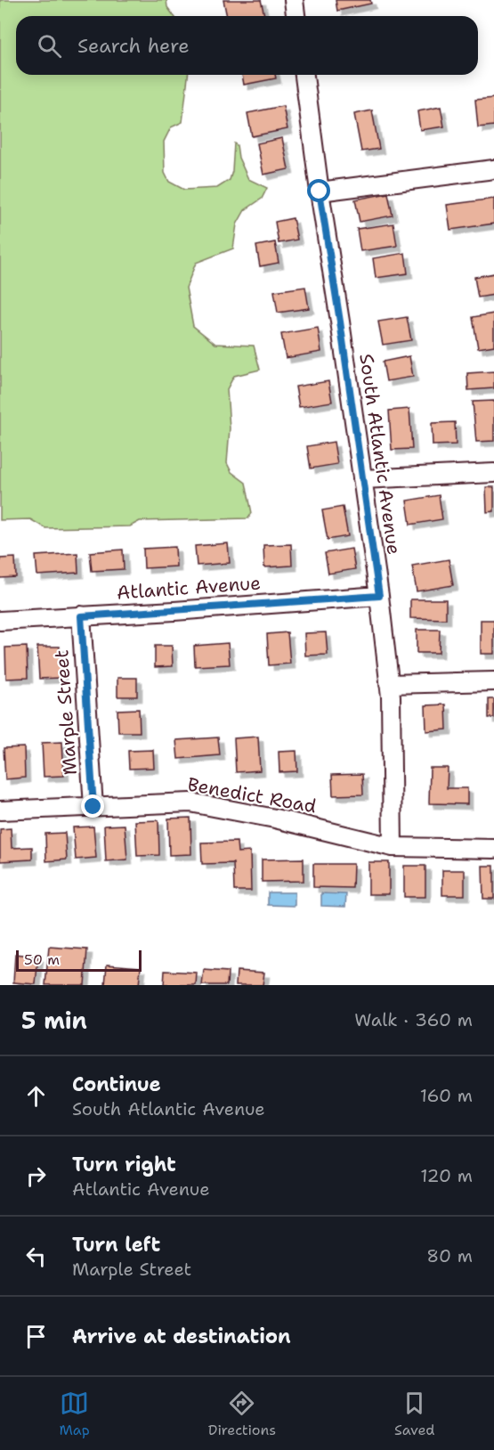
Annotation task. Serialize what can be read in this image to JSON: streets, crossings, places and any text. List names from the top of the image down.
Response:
{
  "streets": {
    "street": [
      "South Atlantic Avenue",
      "Atlantic Avenue",
      "Marple Street",
      "Benedict Road"
    ]
  },
  "crossings": [
    ["South Atlantic Avenue", "Atlantic Avenue"],
    ["South Atlantic Avenue", "Benedict Road"],
    ["Atlantic Avenue", "Marple Street"],
    ["Marple Street", "Benedict Road"]
  ],
  "scale_bar": "50 m",
  "page": {
    "search": "Search here",
    "scale": "50 m",
    "heading": ["5 min", "Walk · 360 m"],
    "list": [
      ["Continue", "South Atlantic Avenue", "160 m"],
      ["Turn right", "Atlantic Avenue", "120 m"],
      ["Turn left", "Marple Street", "80 m"],
      "Arrive at destination"
    ],
    "nav": ["Map", "Directions", "Saved"]
  }
}
